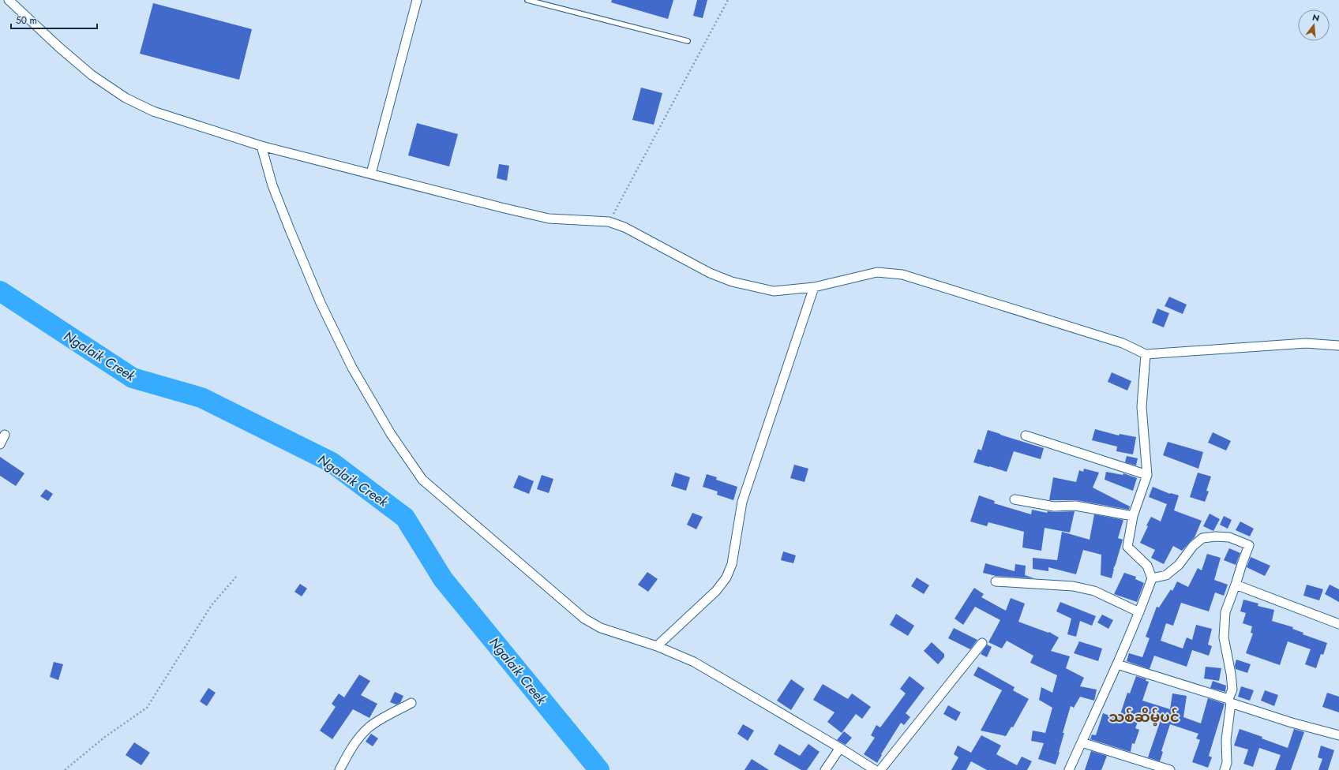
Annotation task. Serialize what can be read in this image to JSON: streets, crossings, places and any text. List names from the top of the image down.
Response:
{
  "districts": ["သစ်ဆိမ့်ပင်"],
  "water": ["Ngalaik Creek"],
  "scale_bar": "50 m",
  "north": "top"
}
